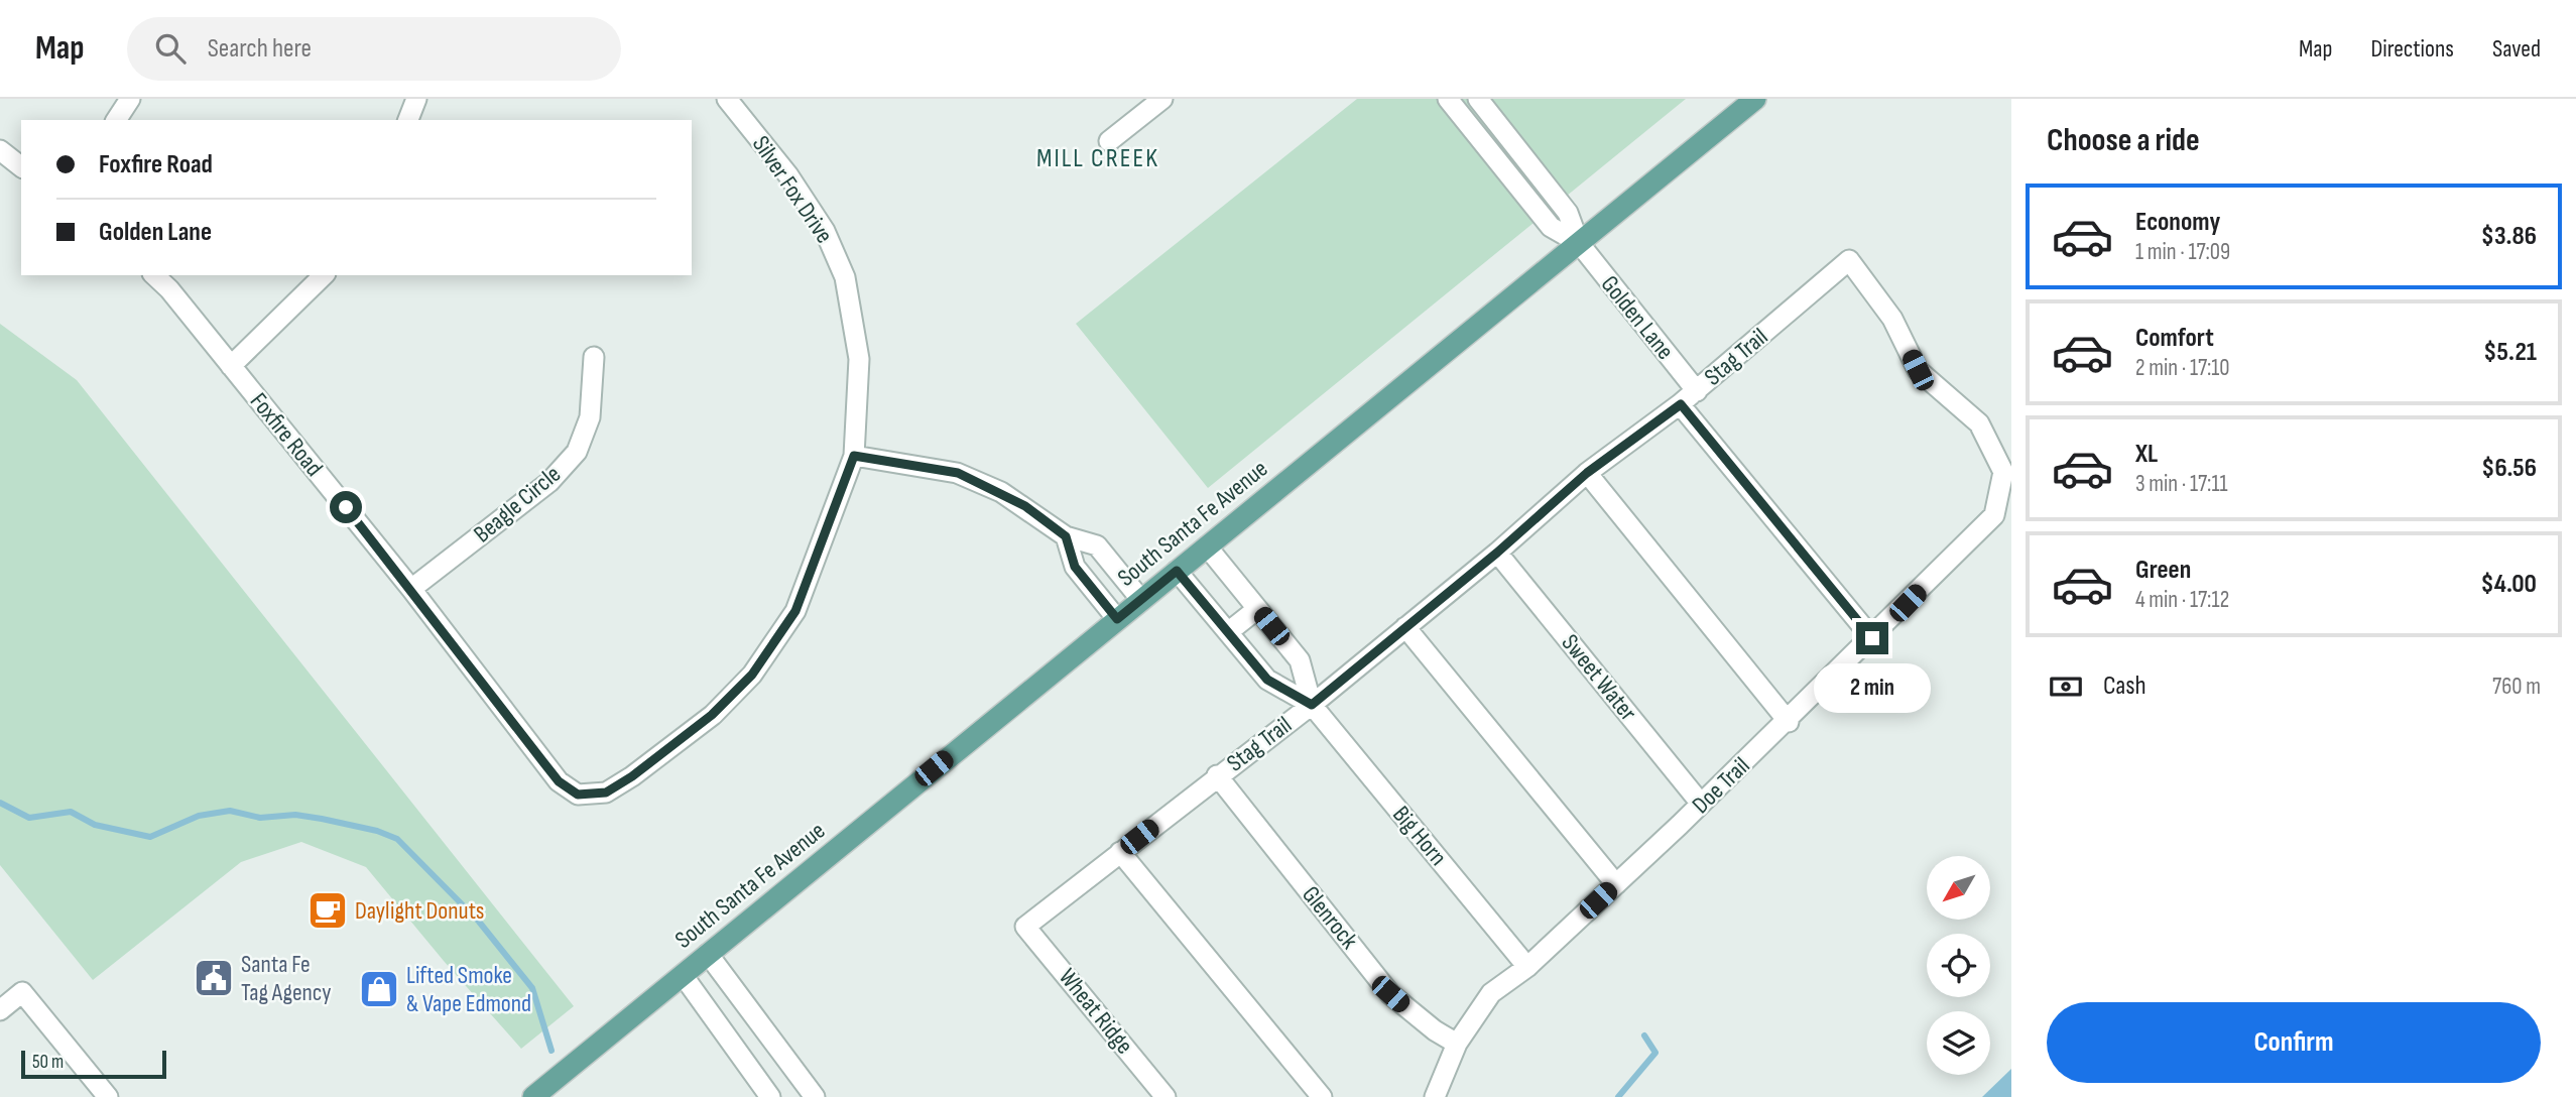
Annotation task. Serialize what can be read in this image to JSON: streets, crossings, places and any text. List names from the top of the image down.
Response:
{
  "streets": {
    "main road": ["South Santa Fe Avenue"],
    "street": [
      "Silver Fox Drive",
      "Golden Lane",
      "Stag Trail",
      "Foxfire Road",
      "Beagle Circle",
      "Sweet Water",
      "Doe Trail",
      "Big Horn",
      "Glenrock",
      "Wheat Ridge"
    ]
  },
  "crossings": [
    ["Silver Fox Drive", "Foxfire Road"],
    ["Golden Lane", "Stag Trail"],
    ["Golden Lane", "South Santa Fe Avenue"],
    ["Stag Trail", "Sweet Water"],
    ["Stag Trail", "Doe Trail"],
    ["Stag Trail", "Big Horn"],
    ["Stag Trail", "Glenrock"],
    ["Stag Trail", "Wheat Ridge"],
    ["Foxfire Road", "Beagle Circle"],
    ["South Santa Fe Avenue", "Big Horn"],
    ["Sweet Water", "Doe Trail"],
    ["Doe Trail", "Big Horn"],
    ["Doe Trail", "Glenrock"]
  ],
  "districts": ["MILL CREEK"],
  "places": {
    "cafe": ["Daylight Donuts"],
    "public building": ["Santa Fe Tag Agency"],
    "shop": ["Lifted Smoke & Vape Edmond"]
  },
  "scale_bar": "50 m",
  "north": "bottom left",
  "page": {
    "header": "Map",
    "search": "Search here",
    "nav": ["Map", "Directions", "Saved"],
    "heading": "Choose a ride",
    "banner": ["Foxfire Road", "Golden Lane"],
    "list": [
      {
        "name": "Economy",
        "note": "1 min · 17:09",
        "value": "$3.86"
      },
      {
        "name": "Comfort",
        "note": "2 min · 17:10",
        "value": "$5.21"
      },
      {
        "name": "XL",
        "note": "3 min · 17:11",
        "value": "$6.56"
      },
      {
        "name": "Green",
        "note": "4 min · 17:12",
        "value": "$4.00"
      }
    ],
    "pay": ["Cash", "760 m"],
    "bubble": "2 min",
    "buttons": "Confirm",
    "scale": "50 m"
  }
}
